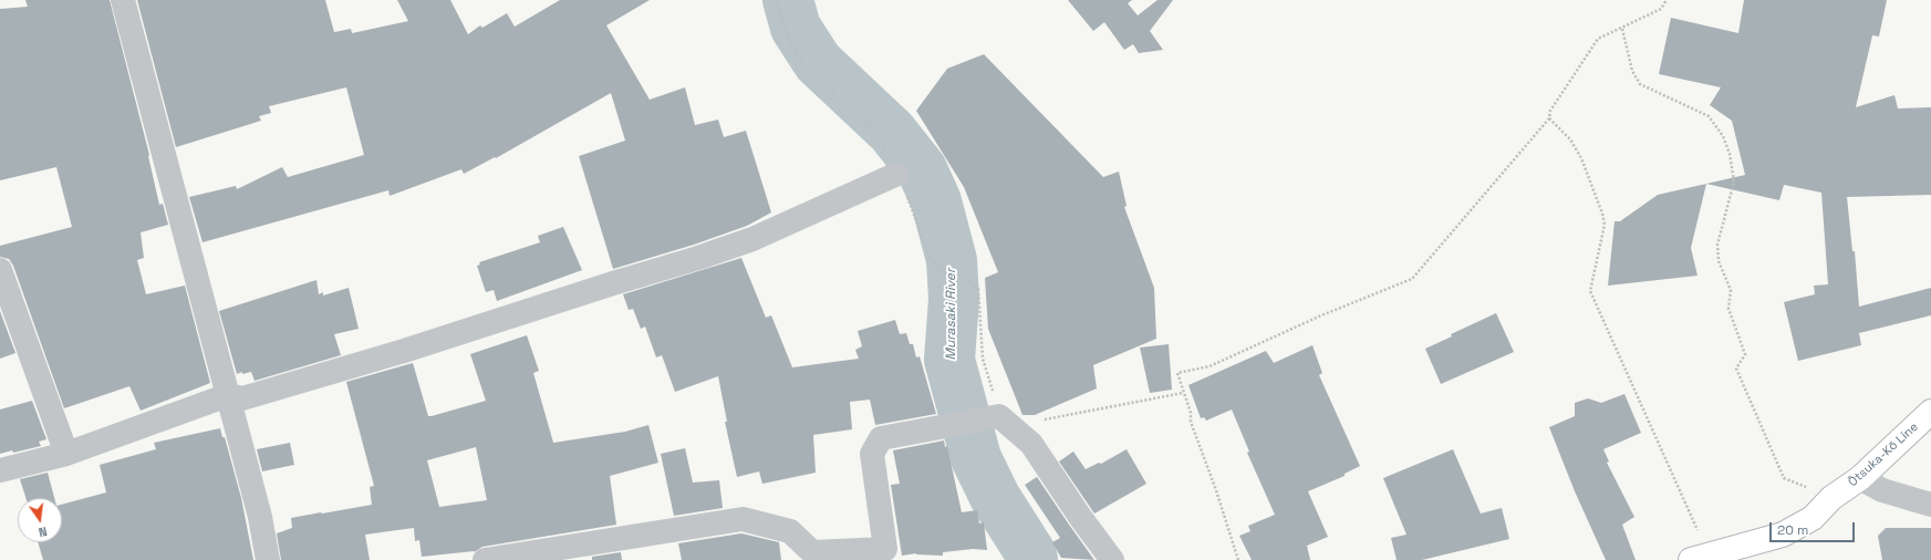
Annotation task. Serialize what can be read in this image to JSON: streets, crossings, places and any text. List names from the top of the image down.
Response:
{
  "streets": {
    "main road": ["Ōtsuka-Kō Line"]
  },
  "water": ["Murasaki River"],
  "scale_bar": "20 m",
  "north": "bottom"
}
